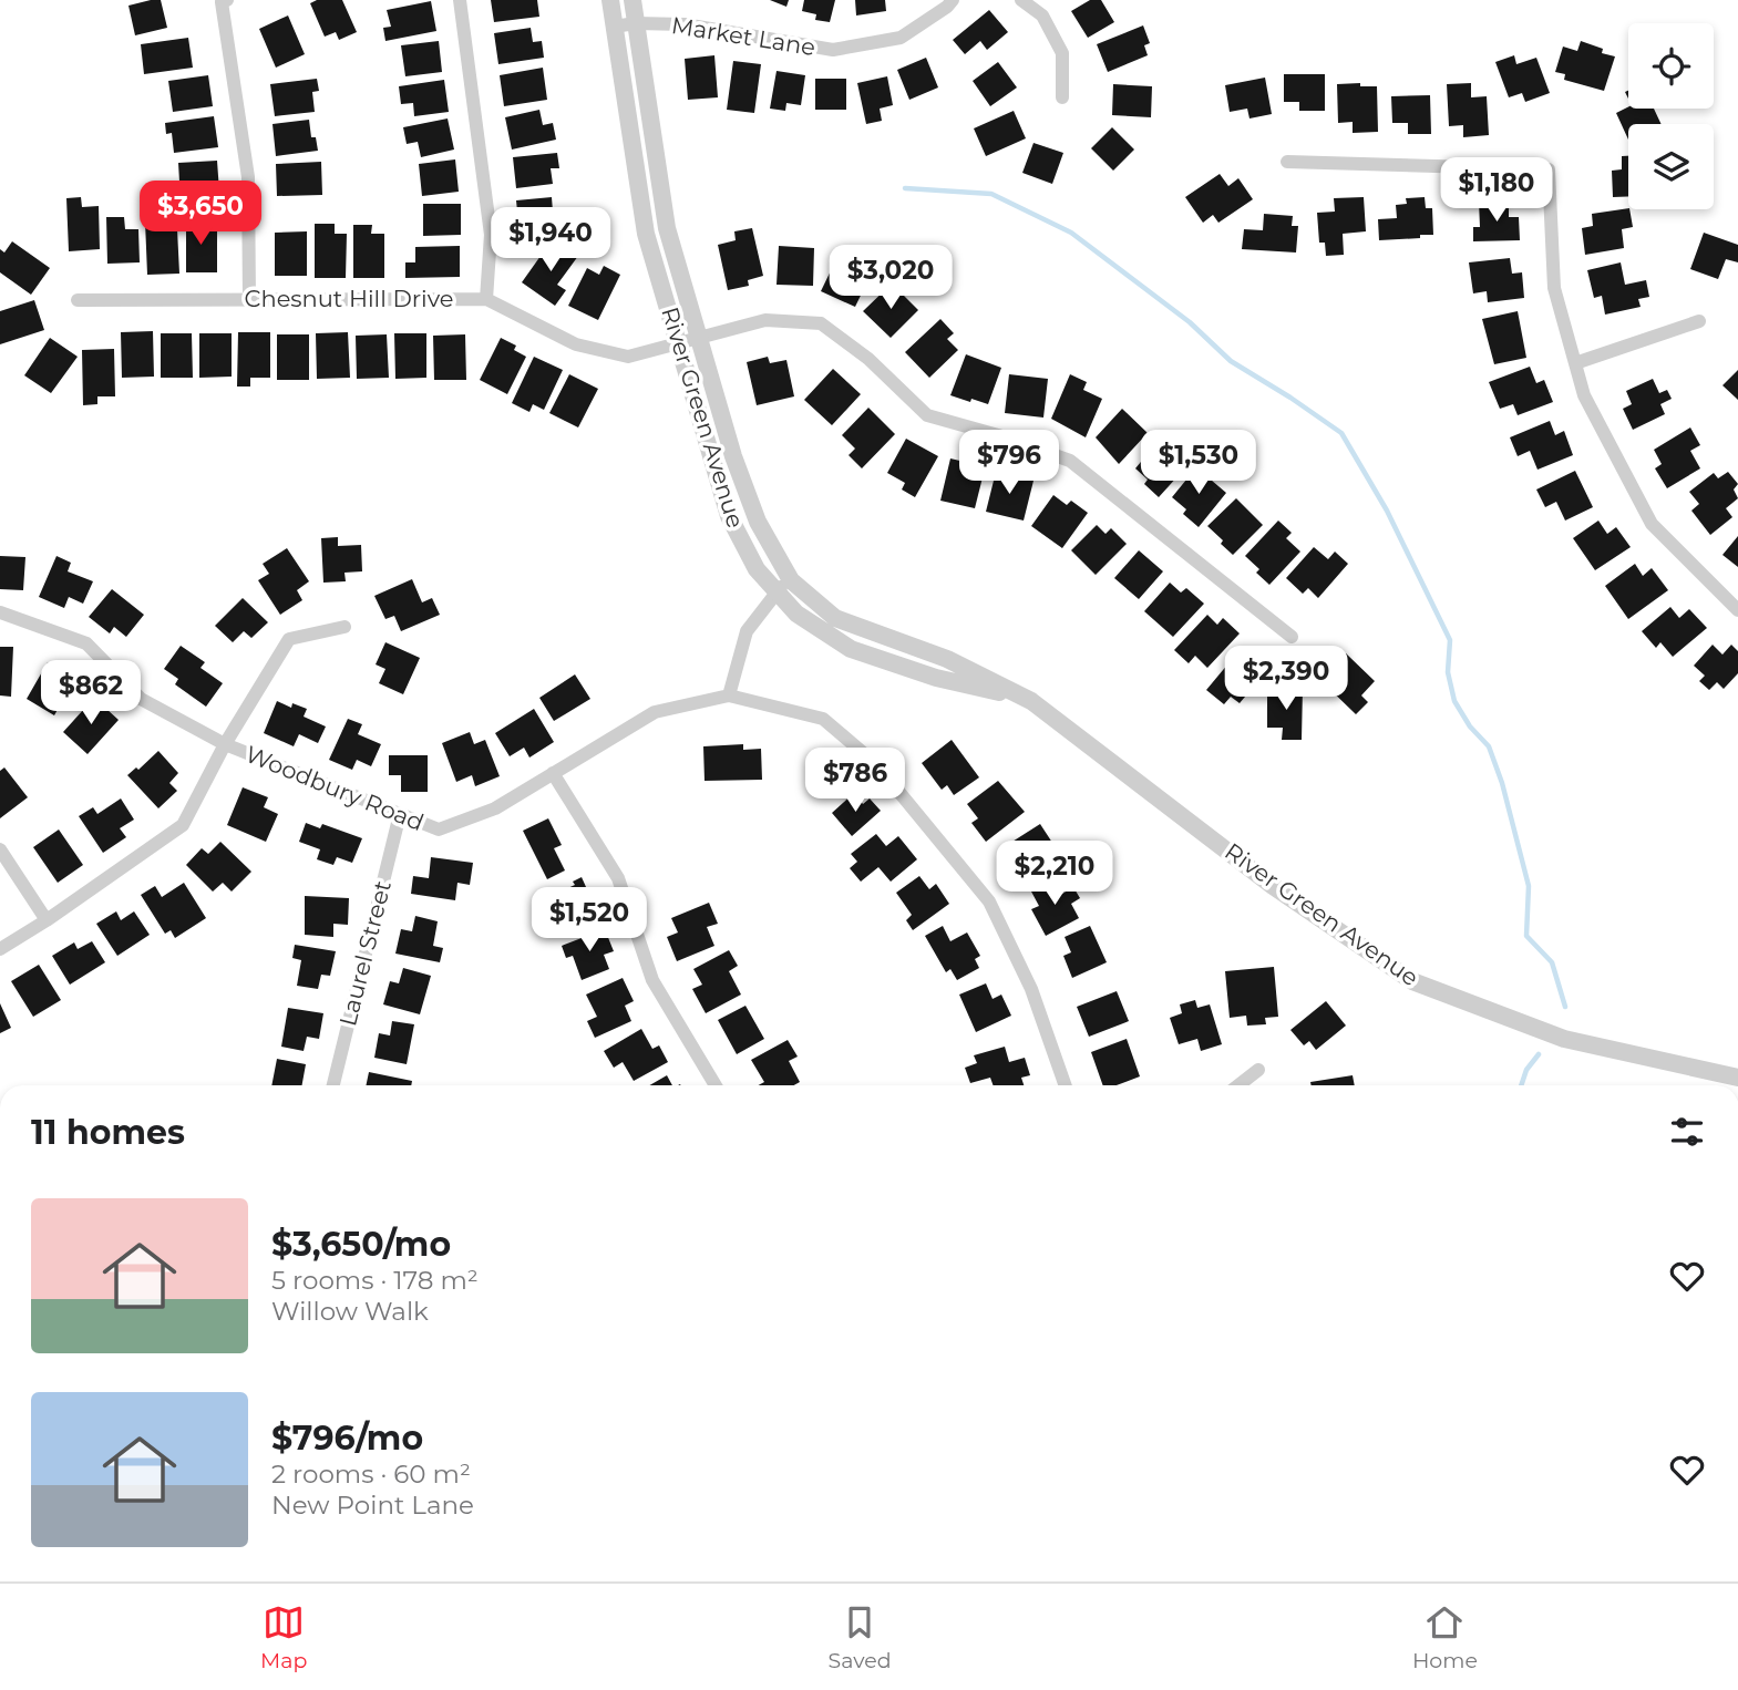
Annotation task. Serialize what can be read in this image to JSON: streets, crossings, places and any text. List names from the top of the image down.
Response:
{
  "streets": {
    "street": [
      "Market Lane",
      "Chesnut Hill Drive",
      "River Green Avenue",
      "Woodbury Road",
      "Laurel Street"
    ]
  },
  "crossings": [
    ["Market Lane", "River Green Avenue"],
    ["Chesnut Hill Drive", "River Green Avenue"],
    ["Woodbury Road", "Laurel Street"]
  ],
  "page": {
    "price": [
      "$1,180",
      "$3,650",
      "$1,940",
      "$3,020",
      "$796",
      "$1,530",
      "$2,390",
      "$862",
      "$786",
      "$2,210",
      "$1,520"
    ],
    "heading": "11 homes",
    "list": [
      {
        "name": "$3,650/mo",
        "note": "5 rooms · 178 m² · Willow Walk"
      },
      {
        "name": "$796/mo",
        "note": "2 rooms · 60 m² · New Point Lane"
      }
    ],
    "tabs": ["Map", "Saved", "Home"]
  }
}
